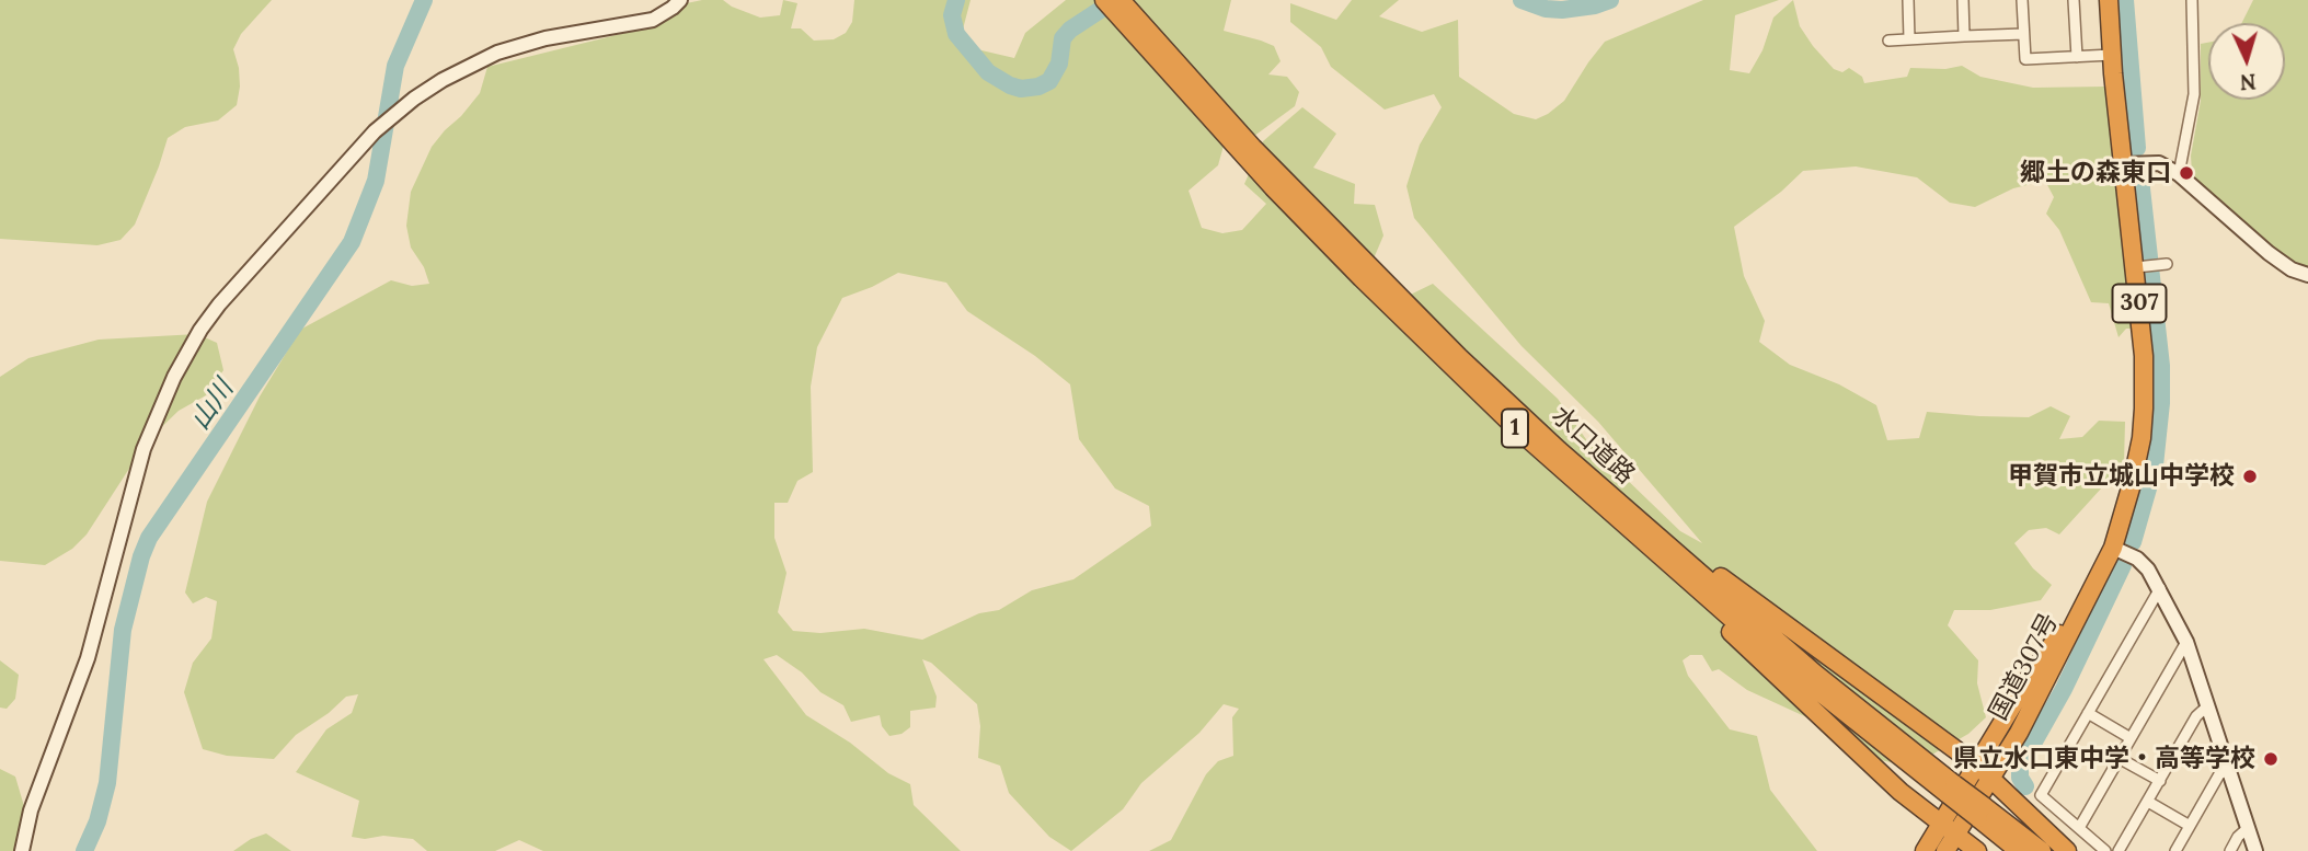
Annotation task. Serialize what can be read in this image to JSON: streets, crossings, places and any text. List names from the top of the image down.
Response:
{
  "streets": {
    "highway": [
      "307",
      "1",
      "水口道路",
      "国道307号"
    ]
  },
  "crossings": [
    ["307", "1"],
    ["307", "国道307号"],
    ["1", "水口道路"],
    ["1", "国道307号"]
  ],
  "water": ["山川"],
  "places": ["郷土の森東口", "甲賀市立城山中学校", "県立水口東中学・高等学校"],
  "north": "bottom"
}
